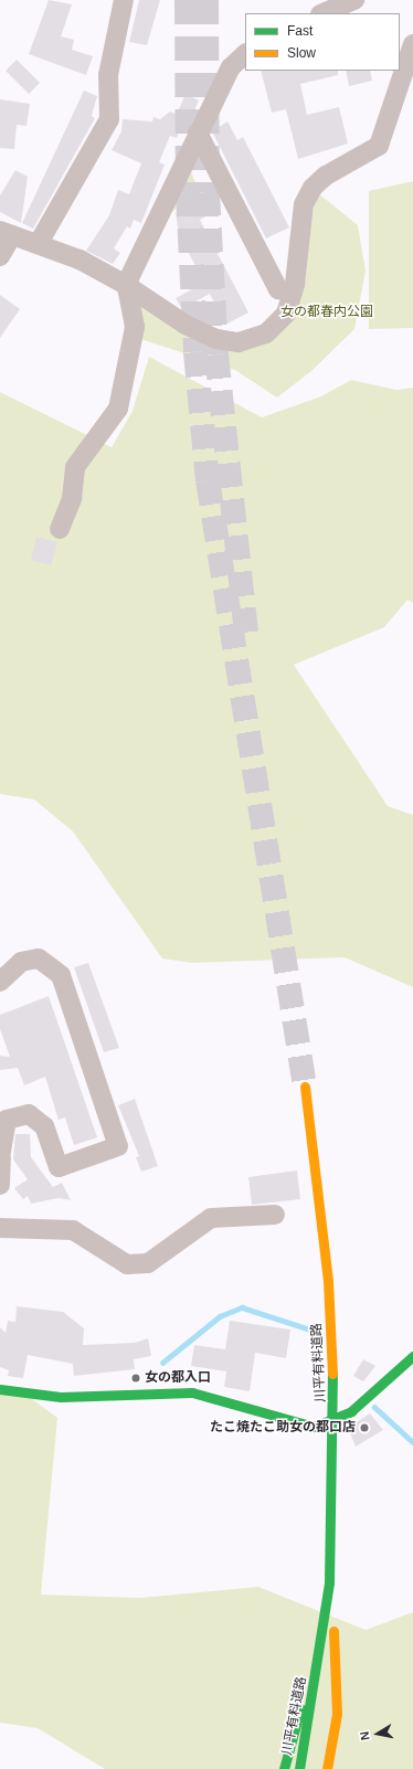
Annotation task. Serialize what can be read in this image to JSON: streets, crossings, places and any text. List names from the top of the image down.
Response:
{
  "streets": {
    "main road": ["川平有料道路"]
  },
  "parks": ["女の都春内公園"],
  "places": ["女の都入口", "たこ焼たこ助女の都口店"],
  "legend": ["Fast", "Slow"],
  "north": "left"
}
